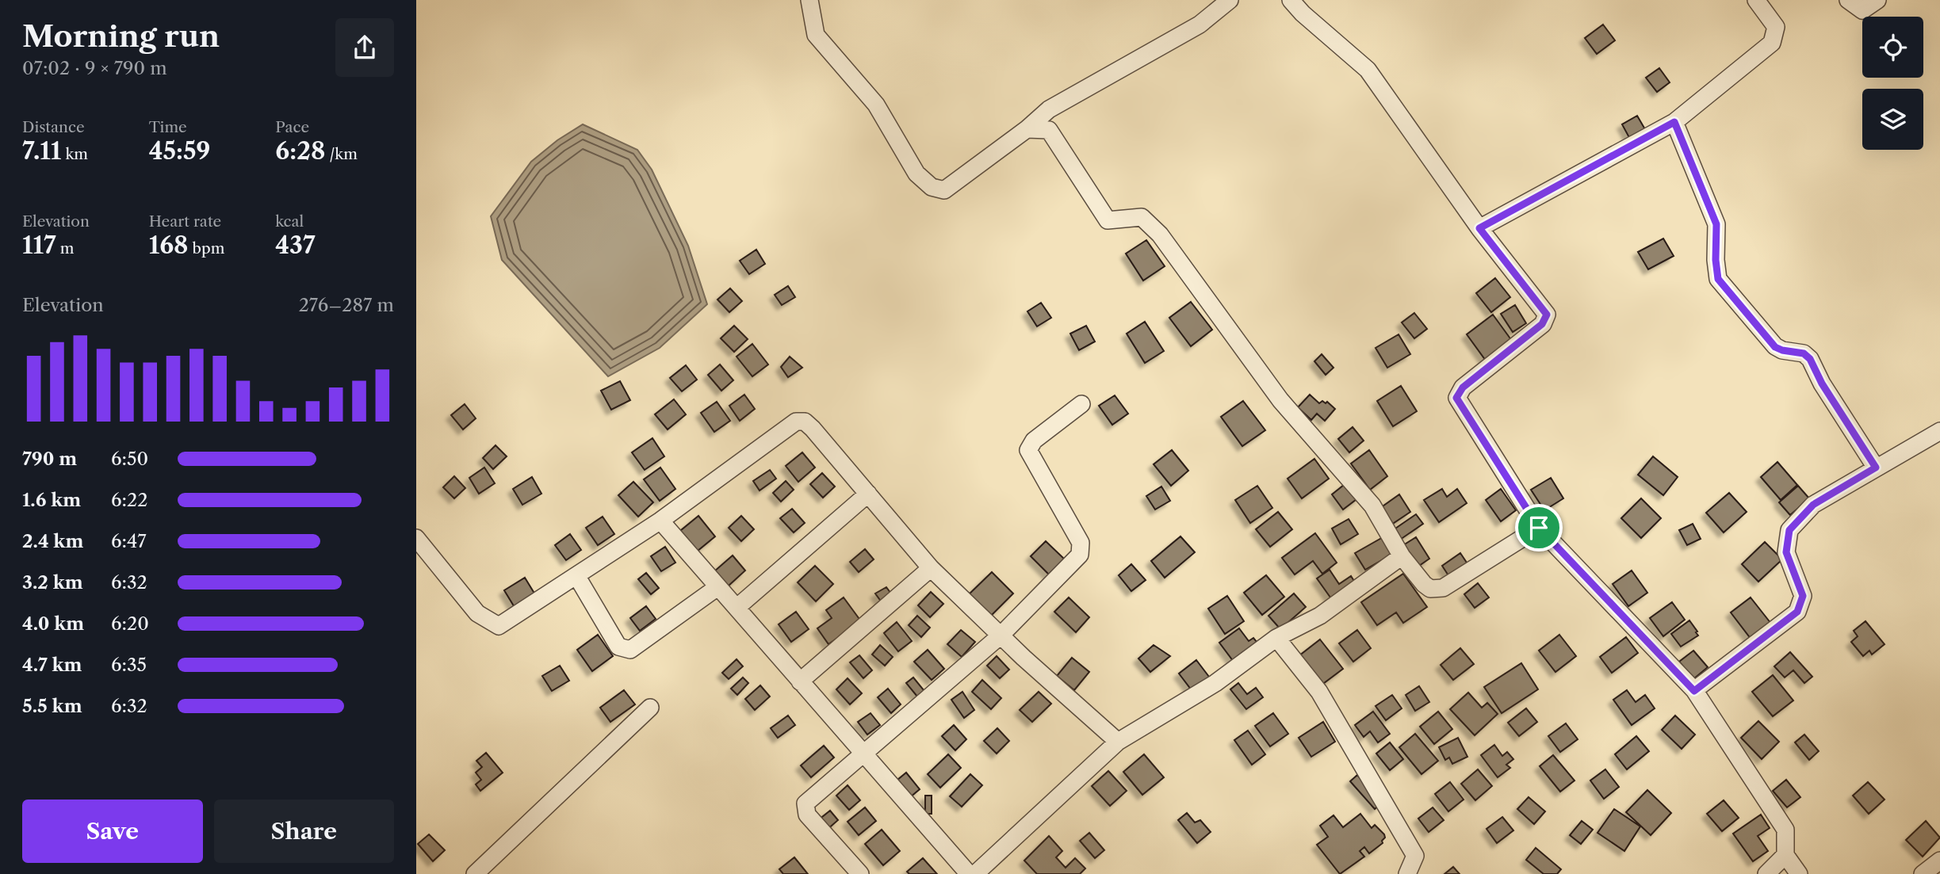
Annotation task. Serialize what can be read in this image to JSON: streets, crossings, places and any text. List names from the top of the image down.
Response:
{
  "page": {
    "heading": ["Morning run", "07:02 · 9 × 790 m"],
    "stats": [
      ["Distance", "7.11 km"],
      ["Time", "45:59"],
      ["Pace", "6:28 /km"],
      ["Elevation", "117 m"],
      ["Heart rate", "168 bpm"],
      ["kcal", "437"]
    ],
    "chart": ["Elevation", "276–287 m"],
    "list": [
      {
        "name": "790 m",
        "note": "6:50"
      },
      {
        "name": "1.6 km",
        "note": "6:22"
      },
      {
        "name": "2.4 km",
        "note": "6:47"
      },
      {
        "name": "3.2 km",
        "note": "6:32"
      },
      {
        "name": "4.0 km",
        "note": "6:20"
      },
      {
        "name": "4.7 km",
        "note": "6:35"
      },
      {
        "name": "5.5 km",
        "note": "6:32"
      }
    ],
    "buttons": ["Save", "Share"]
  }
}
